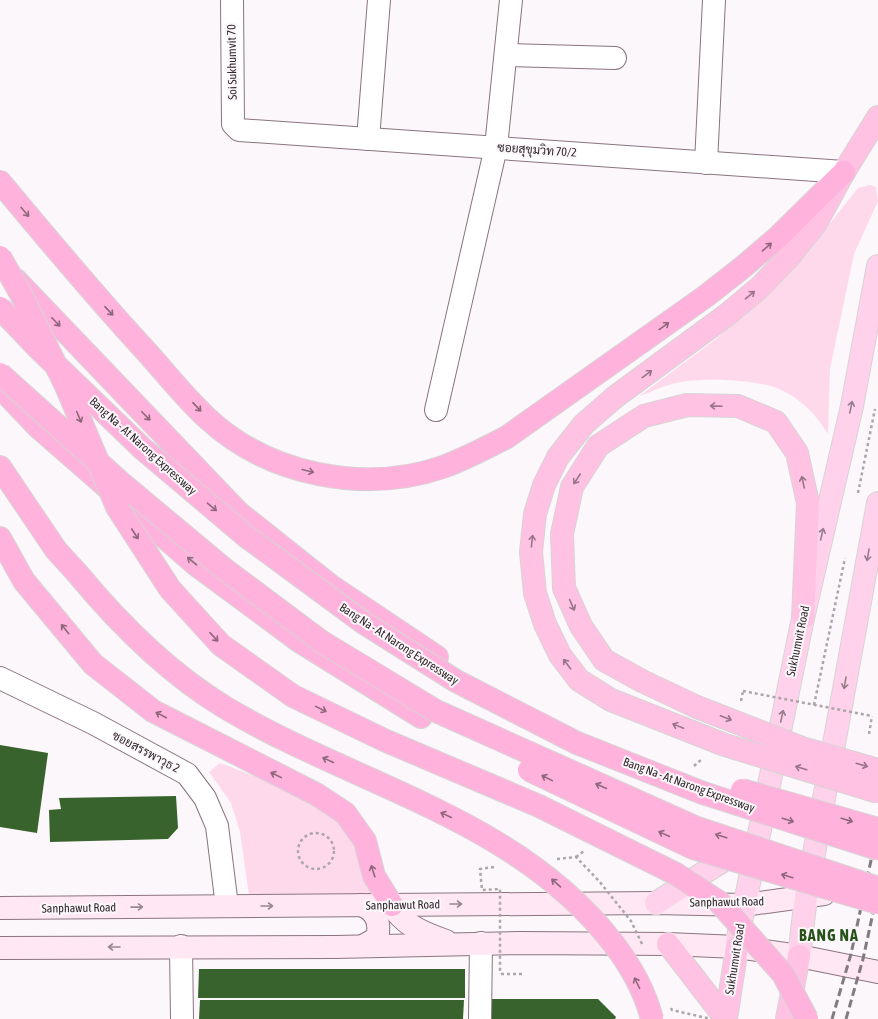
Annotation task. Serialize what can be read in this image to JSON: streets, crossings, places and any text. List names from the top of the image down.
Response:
{
  "streets": {
    "highway": ["Bang Na - At Narong Expressway", "Sukhumvit Road"],
    "main road": ["Sanphawut Road"],
    "street": ["Soi Sukhumvit 70", "ซอยสุขุมวิท 70/2", "ซอยสรรพาวุธ 2"]
  },
  "crossings": [
    ["Soi Sukhumvit 70", "ซอยสุขุมวิท 70/2"],
    ["Sukhumvit Road", "Sanphawut Road"],
    ["ซอยสรรพาวุธ 2", "Sanphawut Road"]
  ],
  "districts": ["BANG NA"]
}
